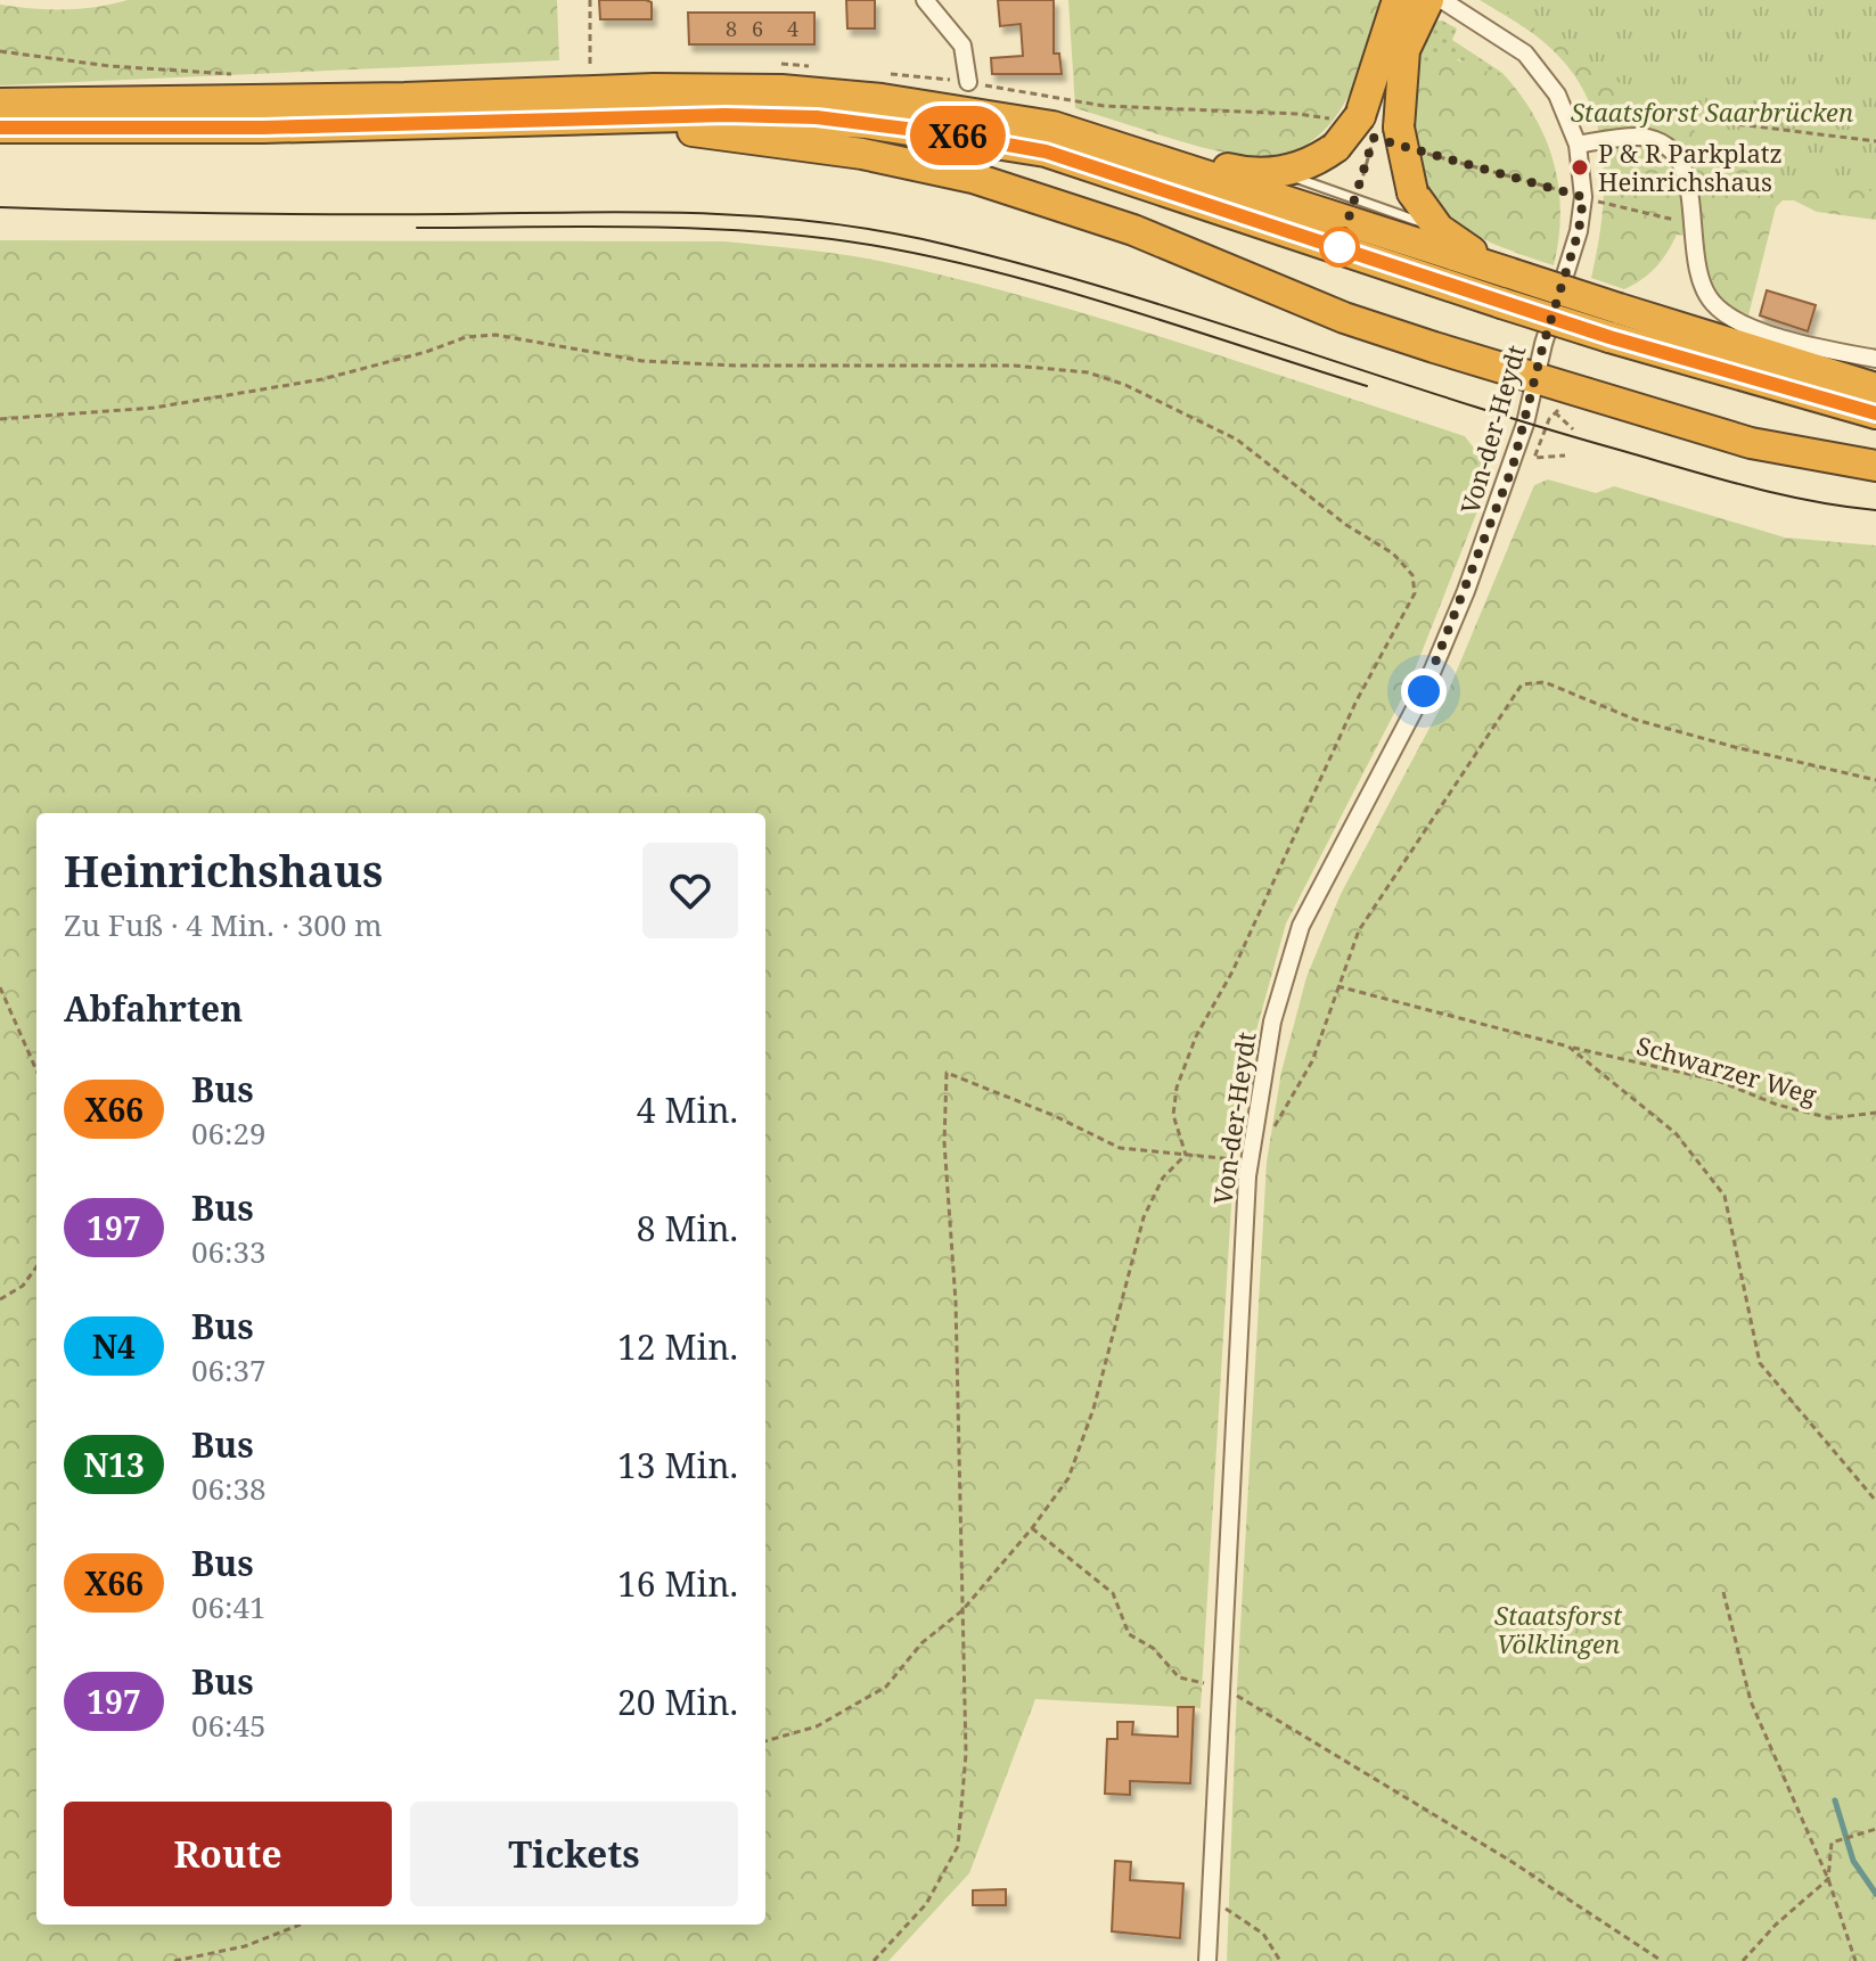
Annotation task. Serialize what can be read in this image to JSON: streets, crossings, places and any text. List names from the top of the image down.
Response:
{
  "streets": {
    "street": ["Von-der-Heydt"],
    "path": ["Schwarzer Weg"]
  },
  "parks": ["Staatsforst Saarbrücken", "Staatsforst Völklingen"],
  "places": ["P & R Parkplatz Heinrichshaus"],
  "lines": ["bus line X66"],
  "house_numbers": ["8", "6", "4"],
  "page": {
    "on_map": "X66",
    "heading": [
      ["Heinrichshaus", "Zu Fuß · 4 Min. · 300 m"],
      "Abfahrten"
    ],
    "list": [
      {
        "mark": "X66",
        "name": "Bus",
        "note": "06:29",
        "value": "4 Min."
      },
      {
        "mark": "197",
        "name": "Bus",
        "note": "06:33",
        "value": "8 Min."
      },
      {
        "mark": "N4",
        "name": "Bus",
        "note": "06:37",
        "value": "12 Min."
      },
      {
        "mark": "N13",
        "name": "Bus",
        "note": "06:38",
        "value": "13 Min."
      },
      {
        "mark": "X66",
        "name": "Bus",
        "note": "06:41",
        "value": "16 Min."
      },
      {
        "mark": "197",
        "name": "Bus",
        "note": "06:45",
        "value": "20 Min."
      }
    ],
    "buttons": ["Route", "Tickets"]
  }
}
